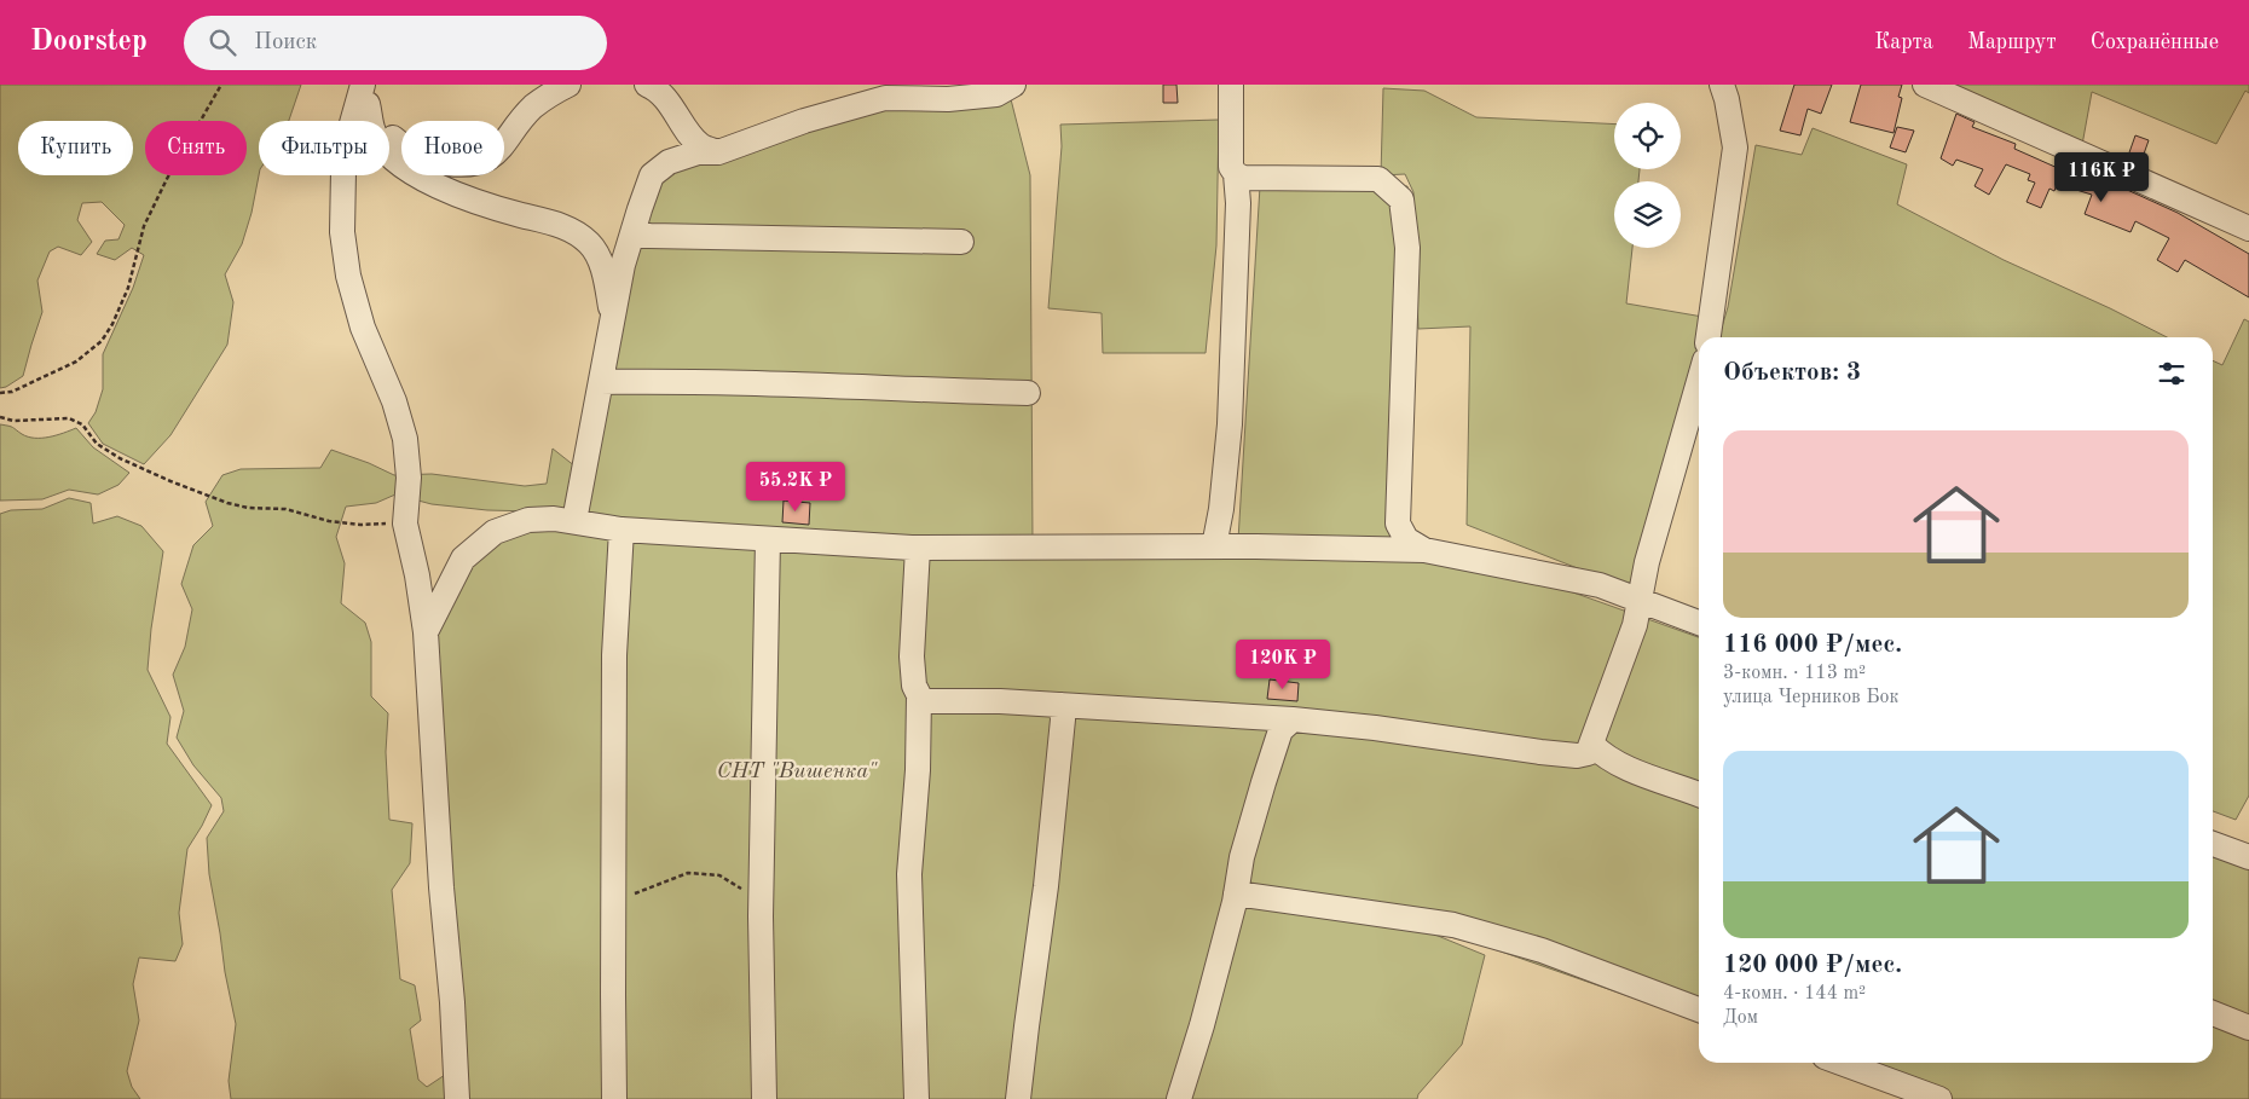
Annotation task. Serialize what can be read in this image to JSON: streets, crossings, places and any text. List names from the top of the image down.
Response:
{
  "parks": ["СНТ \"Вишенка\""],
  "page": {
    "header": "Doorstep",
    "search": "Поиск",
    "nav": ["Карта", "Маршрут", "Сохранённые"],
    "chip": [
      "Купить",
      "Снять",
      "Фильтры",
      "Новое"
    ],
    "price": ["116K ₽", "55.2K ₽", "120K ₽"],
    "heading": "Объектов: 3",
    "list": [
      {
        "name": "116 000 ₽/мес.",
        "note": "3-комн. · 113 m² · улица Черников Бок"
      },
      {
        "name": "120 000 ₽/мес.",
        "note": "4-комн. · 144 m² · Дом"
      }
    ]
  }
}
